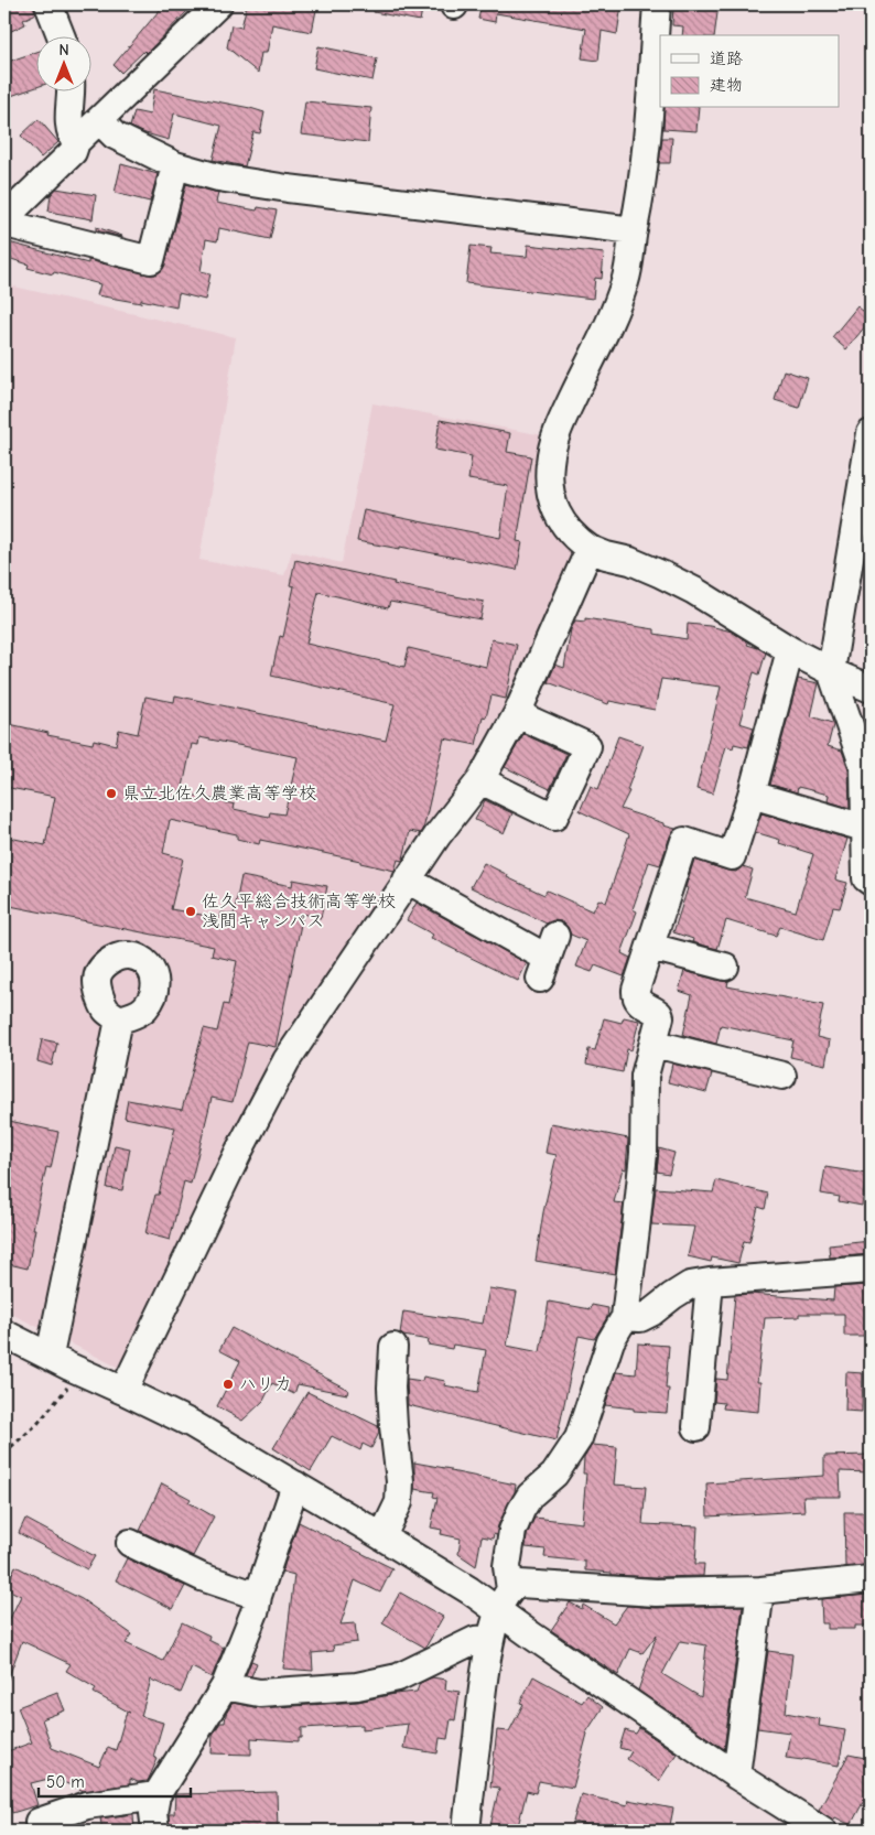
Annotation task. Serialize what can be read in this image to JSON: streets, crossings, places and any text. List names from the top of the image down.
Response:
{
  "places": ["県立北佐久農業高等学校", "佐久平総合技術高等学校 浅間キャンパス", "ハリカ"],
  "legend": ["道路", "建物"],
  "scale_bar": "50 m",
  "north": "top"
}
